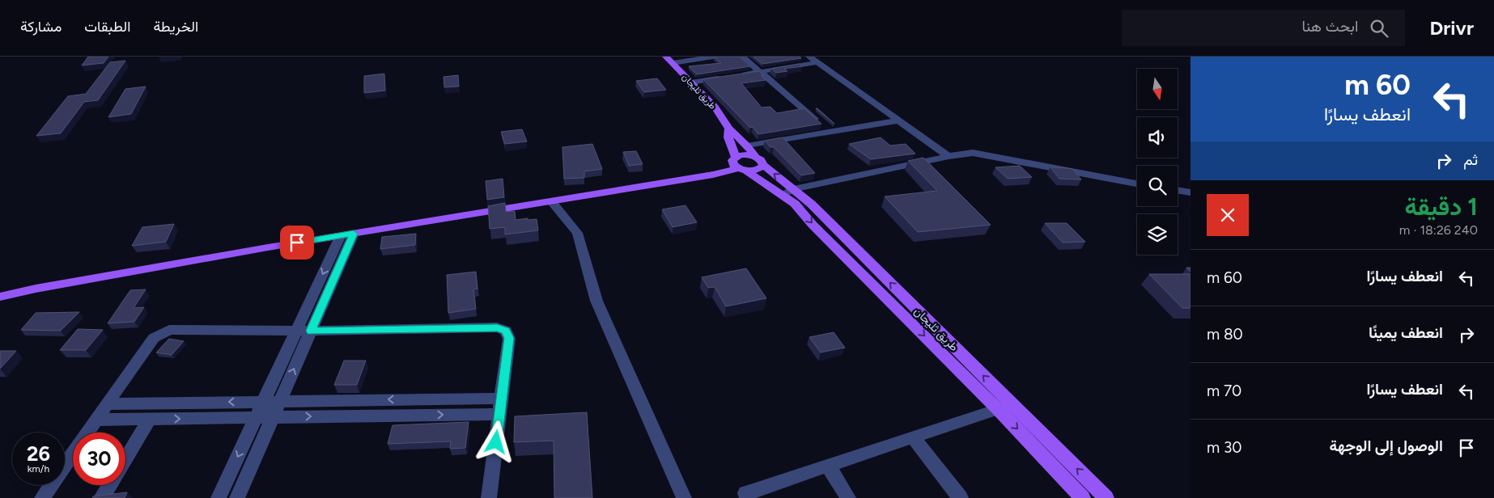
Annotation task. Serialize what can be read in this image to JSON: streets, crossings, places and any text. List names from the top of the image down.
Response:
{
  "streets": {
    "main road": ["طريق ثليجان"]
  },
  "north": "bottom",
  "page": {
    "header": "Drivr",
    "search": "ابحث هنا",
    "nav": ["الخريطة", "الطبقات", "مشاركة"],
    "turn": ["60 m", "انعطف يسارًا"],
    "then": "ثم",
    "heading": ["1 دقيقة", "240 m · 18:26"],
    "list": [
      {
        "name": "انعطف يسارًا",
        "value": "60 m"
      },
      {
        "name": "انعطف يمينًا",
        "value": "80 m"
      },
      {
        "name": "انعطف يسارًا",
        "value": "70 m"
      },
      {
        "name": "الوصول إلى الوجهة",
        "value": "30 m"
      }
    ],
    "speed": "26 km/h",
    "limit": "30"
  }
}
